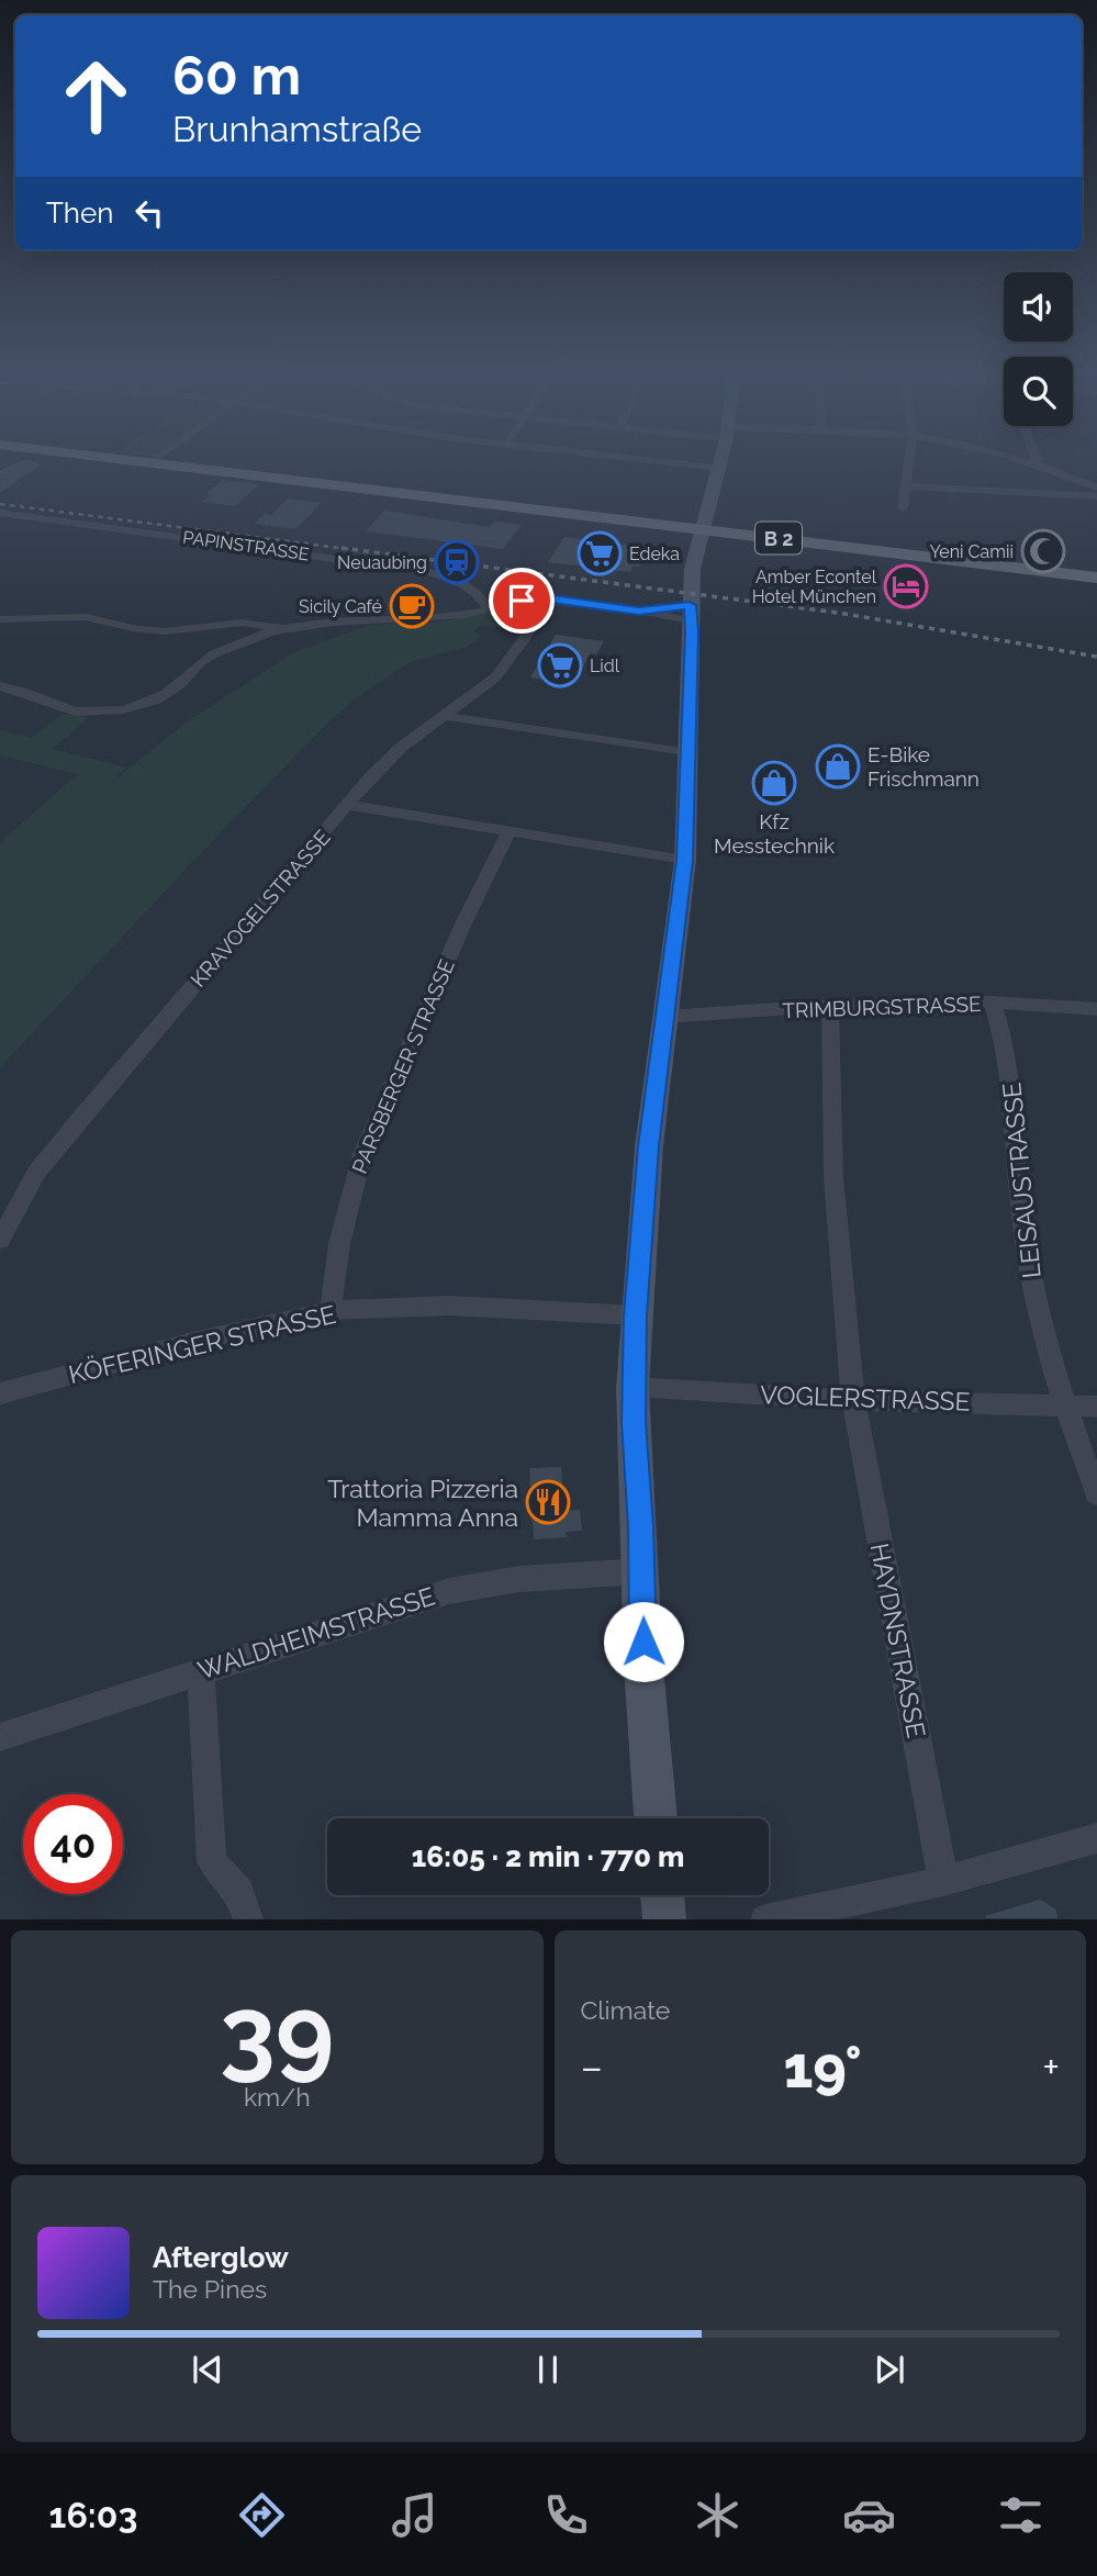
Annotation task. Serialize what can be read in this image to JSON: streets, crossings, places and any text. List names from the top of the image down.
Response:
{
  "streets": {
    "main road": ["B 2"],
    "street": [
      "PAPINSTRASSE",
      "KRAVOGELSTRASSE",
      "TRIMBURGSTRASSE",
      "PARSBERGER STRASSE",
      "LEISAUSTRASSE",
      "KÖFERINGER STRASSE",
      "VOGLERSTRASSE",
      "WALDHEIMSTRASSE",
      "HAYDNSTRASSE"
    ]
  },
  "crossings": [
    ["TRIMBURGSTRASSE", "LEISAUSTRASSE"],
    ["TRIMBURGSTRASSE", "HAYDNSTRASSE"],
    ["PARSBERGER STRASSE", "KÖFERINGER STRASSE"],
    ["LEISAUSTRASSE", "VOGLERSTRASSE"],
    ["VOGLERSTRASSE", "HAYDNSTRASSE"]
  ],
  "places": {
    "mosque": ["Yeni Camii"],
    "supermarket": ["Edeka", "Lidl"],
    "station": ["Neuaubing"],
    "hotel": ["Amber Econtel Hotel München"],
    "cafe": ["Sicily Café"],
    "shop": ["E-Bike Frischmann", "Kfz Messtechnik"],
    "restaurant": ["Trattoria Pizzeria Mamma Anna"]
  },
  "page": {
    "turn": ["60 m", "Brunhamstraße"],
    "then": "Then",
    "limit": "40",
    "trip": "16:05 · 2 min · 770 m",
    "tile": [
      ["39", "km/h"],
      "Climate"
    ],
    "heat": ["−", "19°", "+"],
    "song": ["Afterglow", "The Pines"],
    "tabs": "16:03"
  }
}
